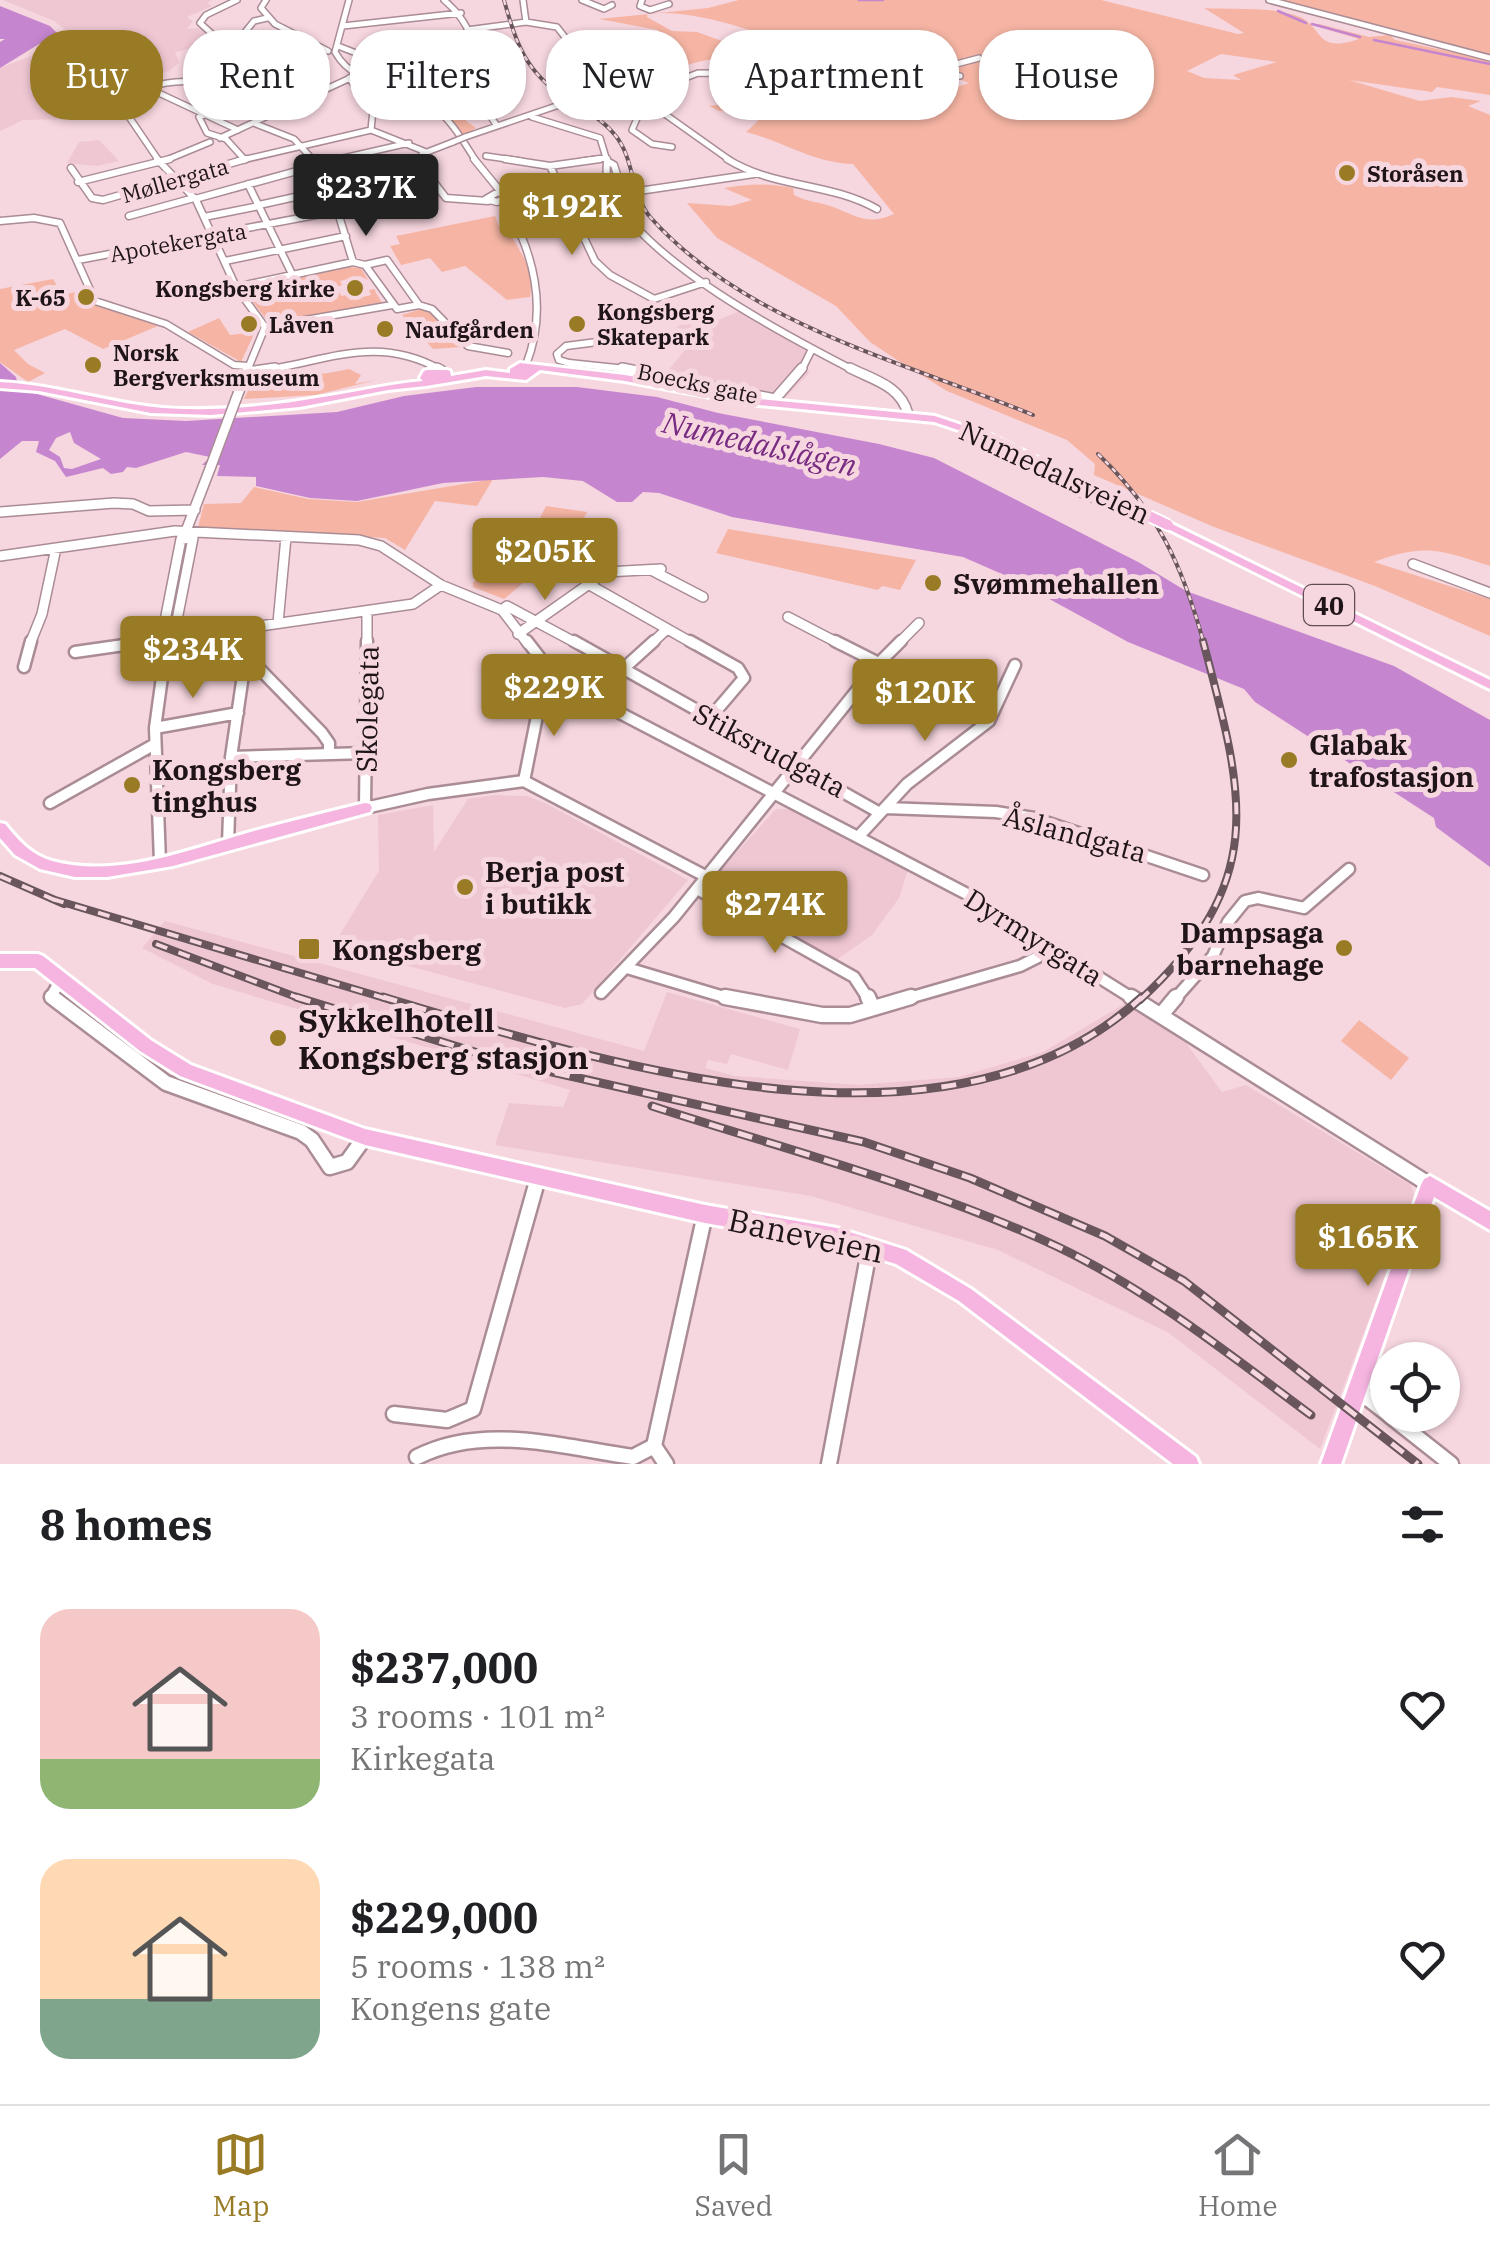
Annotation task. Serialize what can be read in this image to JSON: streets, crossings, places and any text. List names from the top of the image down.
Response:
{
  "streets": {
    "main road": [
      "Numedalsveien",
      "40",
      "Dyrmyrgata",
      "Baneveien"
    ],
    "street": [
      "Møllergata",
      "Apotekergata",
      "Boecks gate",
      "Skolegata",
      "Stiksrudgata",
      "Åslandgata"
    ]
  },
  "crossings": [
    ["Numedalsveien", "40"],
    ["Stiksrudgata", "Åslandgata"],
    ["Stiksrudgata", "Dyrmyrgata"]
  ],
  "water": ["Numedalslågen"],
  "places": {
    "other": [
      "Storåsen",
      "Kongsberg kirke",
      "K-65",
      "Låven",
      "Kongsberg Skatepark",
      "Naufgården",
      "Norsk Bergverksmuseum",
      "Svømmehallen",
      "Glabak trafostasjon",
      "Kongsberg tinghus",
      "Berja post i butikk",
      "Dampsaga barnehage",
      "Sykkelhotell Kongsberg stasjon"
    ],
    "transit": ["Kongsberg"]
  },
  "page": {
    "chip": [
      "Buy",
      "Rent",
      "Filters",
      "New",
      "Apartment",
      "House"
    ],
    "price": [
      "$237K",
      "$192K",
      "$205K",
      "$234K",
      "$229K",
      "$120K",
      "$274K",
      "$165K"
    ],
    "heading": "8 homes",
    "list": [
      {
        "name": "$237,000",
        "note": "3 rooms · 101 m² · Kirkegata"
      },
      {
        "name": "$229,000",
        "note": "5 rooms · 138 m² · Kongens gate"
      }
    ],
    "tabs": ["Map", "Saved", "Home"]
  }
}
